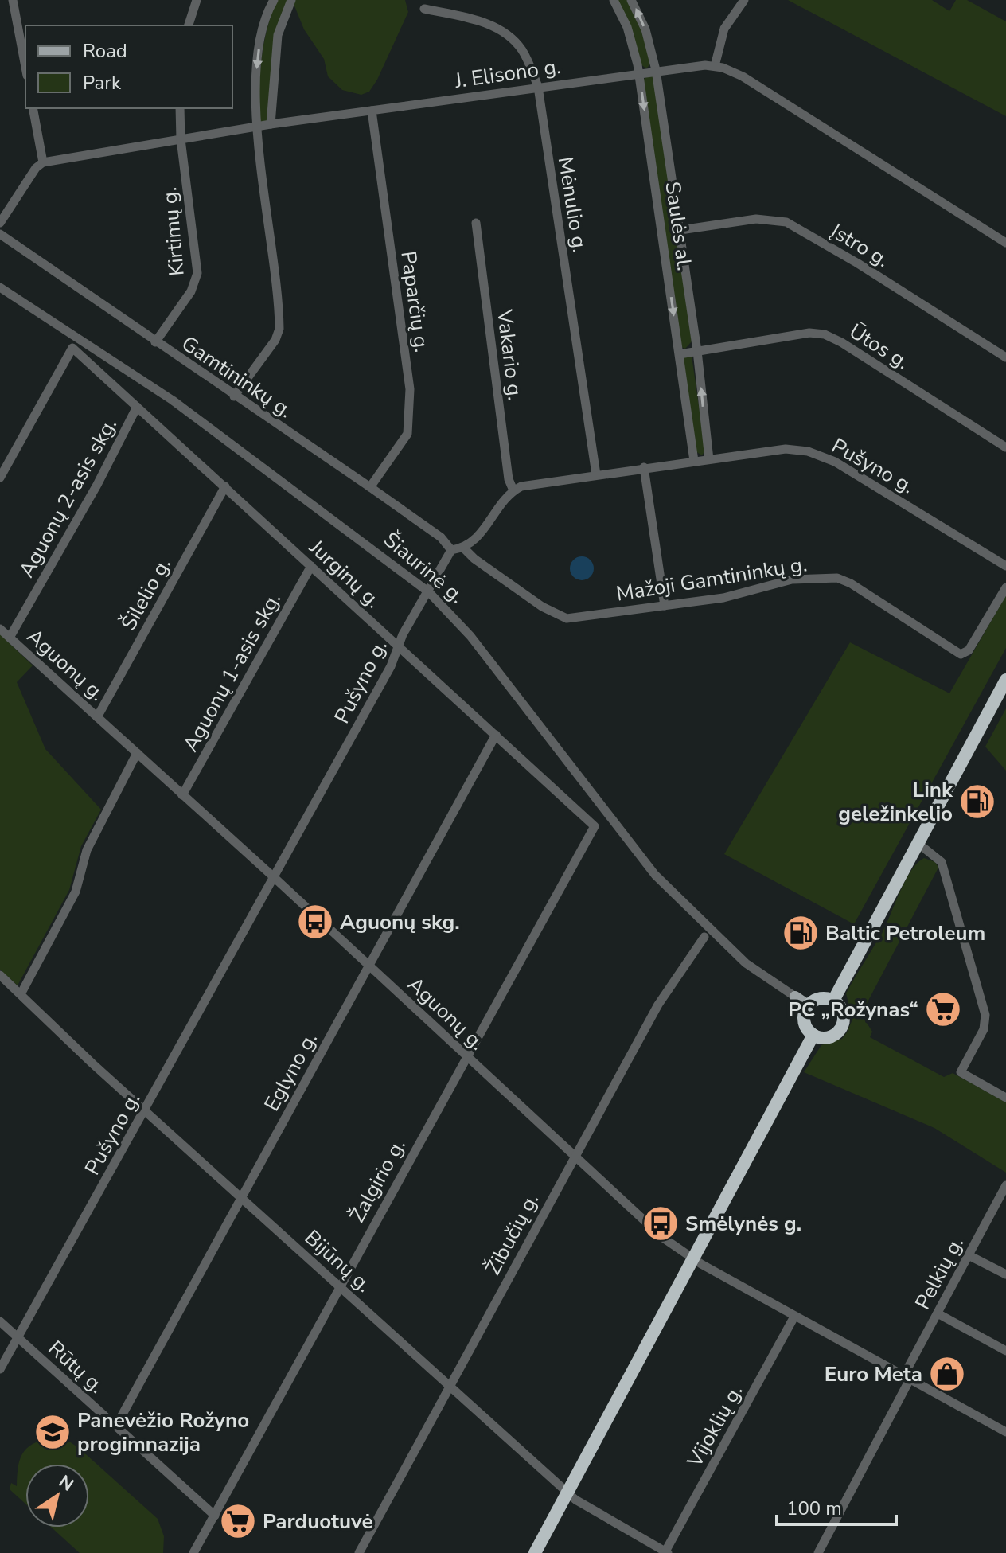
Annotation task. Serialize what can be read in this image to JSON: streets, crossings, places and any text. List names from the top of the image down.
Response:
{
  "streets": {
    "main road": ["Šiaurinė g."],
    "street": [
      "J. Elisono g.",
      "Mėnulio g.",
      "Saulės al.",
      "Kirtimų g.",
      "Įstro g.",
      "Paparčių g.",
      "Ūtos g.",
      "Vakario g.",
      "Gamtininkų g.",
      "Pušyno g.",
      "Aguonų 2-asis skg.",
      "Jurginų g.",
      "Mažoji Gamtininkų g.",
      "Šilelio g.",
      "Aguonų g.",
      "Aguonų 1-asis skg.",
      "Eglyno g.",
      "Žalgirio g.",
      "Žibučių g.",
      "Bijūnų g.",
      "Pelkių g.",
      "Rūtų g.",
      "Vijoklių g."
    ]
  },
  "crossings": [
    ["J. Elisono g.", "Mėnulio g."],
    ["J. Elisono g.", "Saulės al."],
    ["J. Elisono g.", "Kirtimų g."],
    ["J. Elisono g.", "Paparčių g."],
    ["Mėnulio g.", "Pušyno g."],
    ["Saulės al.", "Įstro g."],
    ["Saulės al.", "Ūtos g."],
    ["Saulės al.", "Pušyno g."],
    ["Kirtimų g.", "Gamtininkų g."],
    ["Paparčių g.", "Gamtininkų g."],
    ["Vakario g.", "Pušyno g."],
    ["Gamtininkų g.", "Pušyno g."],
    ["Pušyno g.", "Šiaurinė g."],
    ["Pušyno g.", "Jurginų g."],
    ["Pušyno g.", "Aguonų g."],
    ["Pušyno g.", "Bijūnų g."],
    ["Pušyno g.", "Rūtų g."],
    ["Aguonų 2-asis skg.", "Jurginų g."],
    ["Aguonų 2-asis skg.", "Aguonų g."],
    ["Jurginų g.", "Šilelio g."],
    ["Jurginų g.", "Aguonų 1-asis skg."],
    ["Jurginų g.", "Eglyno g."],
    ["Jurginų g.", "Žalgirio g."],
    ["Šilelio g.", "Aguonų g."],
    ["Aguonų g.", "Aguonų 1-asis skg."],
    ["Aguonų g.", "Eglyno g."],
    ["Aguonų g.", "Žalgirio g."],
    ["Aguonų g.", "Žibučių g."],
    ["Aguonų g.", "Pelkių g."],
    ["Aguonų g.", "Vijoklių g."],
    ["Eglyno g.", "Bijūnų g."],
    ["Eglyno g.", "Rūtų g."],
    ["Žalgirio g.", "Bijūnų g."],
    ["Žalgirio g.", "Rūtų g."],
    ["Žibučių g.", "Bijūnų g."],
    ["Bijūnų g.", "Vijoklių g."]
  ],
  "places": {
    "fuel station": ["Link geležinkelio", "Baltic Petroleum"],
    "bus stop": ["Aguonų skg.", "Smėlynės g."],
    "supermarket": ["PC „Rožynas“", "Parduotuvė"],
    "shop": ["Euro Meta"],
    "school or university": ["Panevėžio Rožyno progimnazija"]
  },
  "legend": ["Road", "Park"],
  "scale_bar": "100 m",
  "north": "top right"
}
